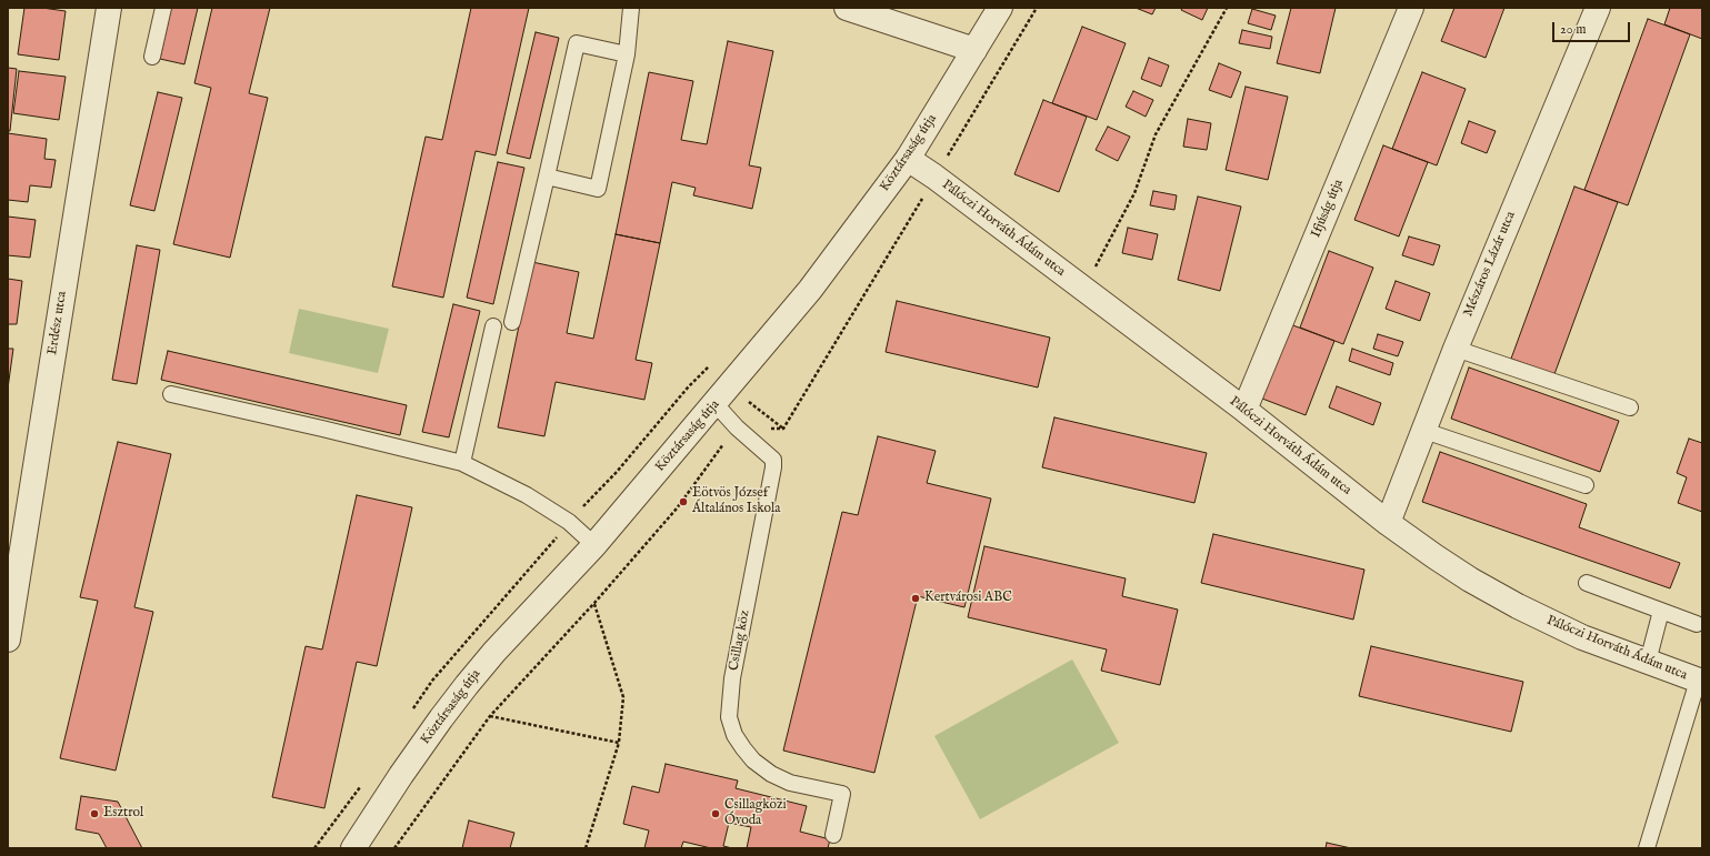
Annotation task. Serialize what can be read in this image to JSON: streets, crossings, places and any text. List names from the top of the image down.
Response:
{
  "streets": {
    "street": [
      "Köztársaság útja",
      "Ifjúság útja",
      "Pálóczi Horváth Ádám utca",
      "Mészáros Lázár utca",
      "Erdész utca"
    ],
    "lane": ["Csillag köz"]
  },
  "crossings": [
    ["Köztársaság útja", "Pálóczi Horváth Ádám utca"],
    ["Köztársaság útja", "Csillag köz"],
    ["Ifjúság útja", "Pálóczi Horváth Ádám utca"],
    ["Pálóczi Horváth Ádám utca", "Mészáros Lázár utca"]
  ],
  "places": [
    "Eötvös József Általános Iskola",
    "Kertvárosi ABC",
    "Esztrol",
    "Csillagközi Óvoda"
  ],
  "scale_bar": "20 m"
}
